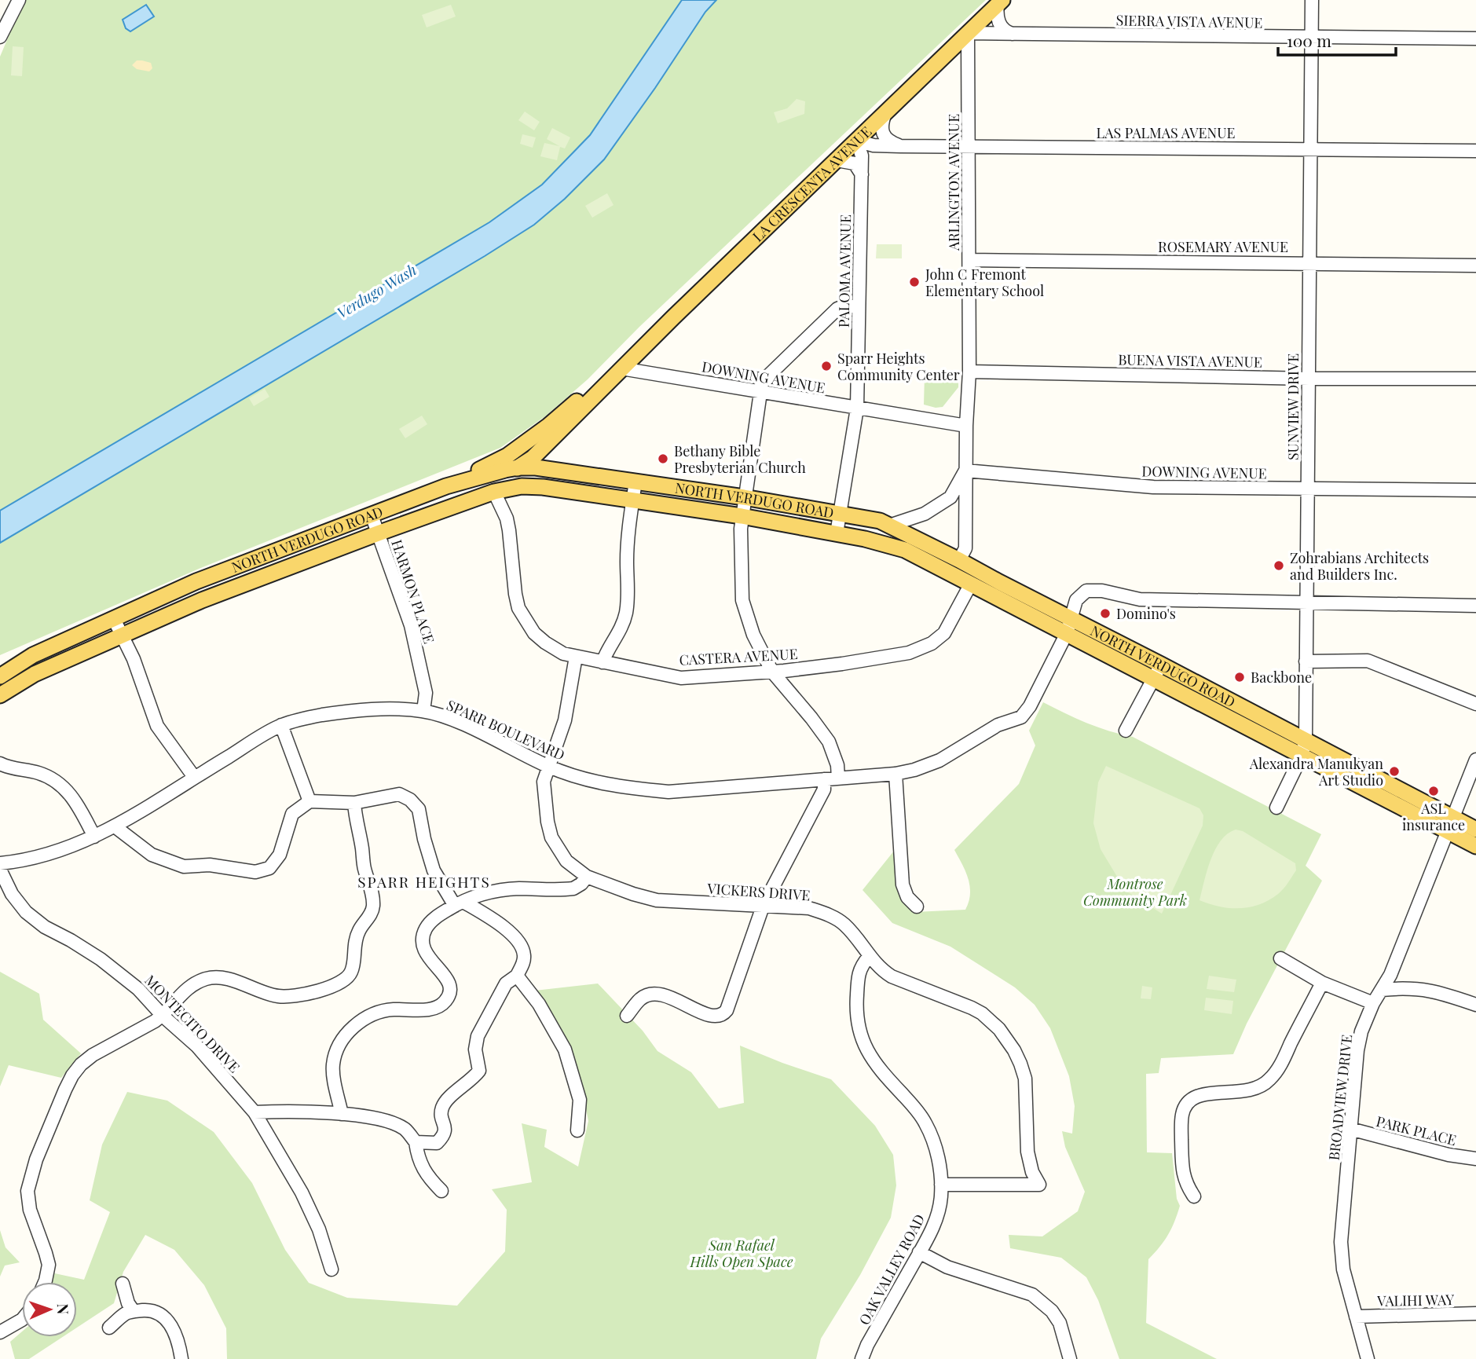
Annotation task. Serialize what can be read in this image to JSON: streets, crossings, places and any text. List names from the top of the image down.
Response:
{
  "streets": {
    "main road": ["LA CRESCENTA AVENUE", "NORTH VERDUGO ROAD"],
    "street": [
      "SIERRA VISTA AVENUE",
      "LAS PALMAS AVENUE",
      "ARLINGTON AVENUE",
      "ROSEMARY AVENUE",
      "PALOMA AVENUE",
      "BUENA VISTA AVENUE",
      "DOWNING AVENUE",
      "SUNVIEW DRIVE",
      "HARMON PLACE",
      "CASTERA AVENUE",
      "SPARR BOULEVARD",
      "VICKERS DRIVE",
      "MONTECITO DRIVE",
      "BROADVIEW DRIVE",
      "PARK PLACE",
      "OAK VALLEY ROAD",
      "VALIHI WAY"
    ]
  },
  "crossings": [
    ["SIERRA VISTA AVENUE", "ARLINGTON AVENUE"],
    ["SIERRA VISTA AVENUE", "LA CRESCENTA AVENUE"],
    ["SIERRA VISTA AVENUE", "SUNVIEW DRIVE"],
    ["LAS PALMAS AVENUE", "ARLINGTON AVENUE"],
    ["LAS PALMAS AVENUE", "LA CRESCENTA AVENUE"],
    ["LAS PALMAS AVENUE", "PALOMA AVENUE"],
    ["LAS PALMAS AVENUE", "SUNVIEW DRIVE"],
    ["ARLINGTON AVENUE", "LA CRESCENTA AVENUE"],
    ["ARLINGTON AVENUE", "ROSEMARY AVENUE"],
    ["ARLINGTON AVENUE", "BUENA VISTA AVENUE"],
    ["ARLINGTON AVENUE", "DOWNING AVENUE"],
    ["ARLINGTON AVENUE", "NORTH VERDUGO ROAD"],
    ["LA CRESCENTA AVENUE", "PALOMA AVENUE"],
    ["LA CRESCENTA AVENUE", "DOWNING AVENUE"],
    ["LA CRESCENTA AVENUE", "NORTH VERDUGO ROAD"],
    ["ROSEMARY AVENUE", "SUNVIEW DRIVE"],
    ["PALOMA AVENUE", "DOWNING AVENUE"],
    ["PALOMA AVENUE", "NORTH VERDUGO ROAD"],
    ["BUENA VISTA AVENUE", "SUNVIEW DRIVE"],
    ["DOWNING AVENUE", "SUNVIEW DRIVE"],
    ["SUNVIEW DRIVE", "NORTH VERDUGO ROAD"],
    ["NORTH VERDUGO ROAD", "HARMON PLACE"],
    ["NORTH VERDUGO ROAD", "CASTERA AVENUE"],
    ["NORTH VERDUGO ROAD", "SPARR BOULEVARD"],
    ["NORTH VERDUGO ROAD", "BROADVIEW DRIVE"],
    ["HARMON PLACE", "SPARR BOULEVARD"],
    ["CASTERA AVENUE", "VICKERS DRIVE"],
    ["SPARR BOULEVARD", "VICKERS DRIVE"],
    ["VICKERS DRIVE", "OAK VALLEY ROAD"],
    ["BROADVIEW DRIVE", "PARK PLACE"],
    ["BROADVIEW DRIVE", "VALIHI WAY"]
  ],
  "districts": ["SPARR HEIGHTS"],
  "water": ["Verdugo Wash"],
  "parks": ["Montrose Community Park", "San Rafael Hills Open Space"],
  "places": [
    "John C Fremont Elementary School",
    "Sparr Heights Community Center",
    "Bethany Bible Presbyterian Church",
    "Zohrabians Architects and Builders Inc.",
    "Domino's",
    "Backbone",
    "Alexandra Manukyan Art Studio",
    "ASL insurance"
  ],
  "scale_bar": "100 m",
  "north": "right"
}
